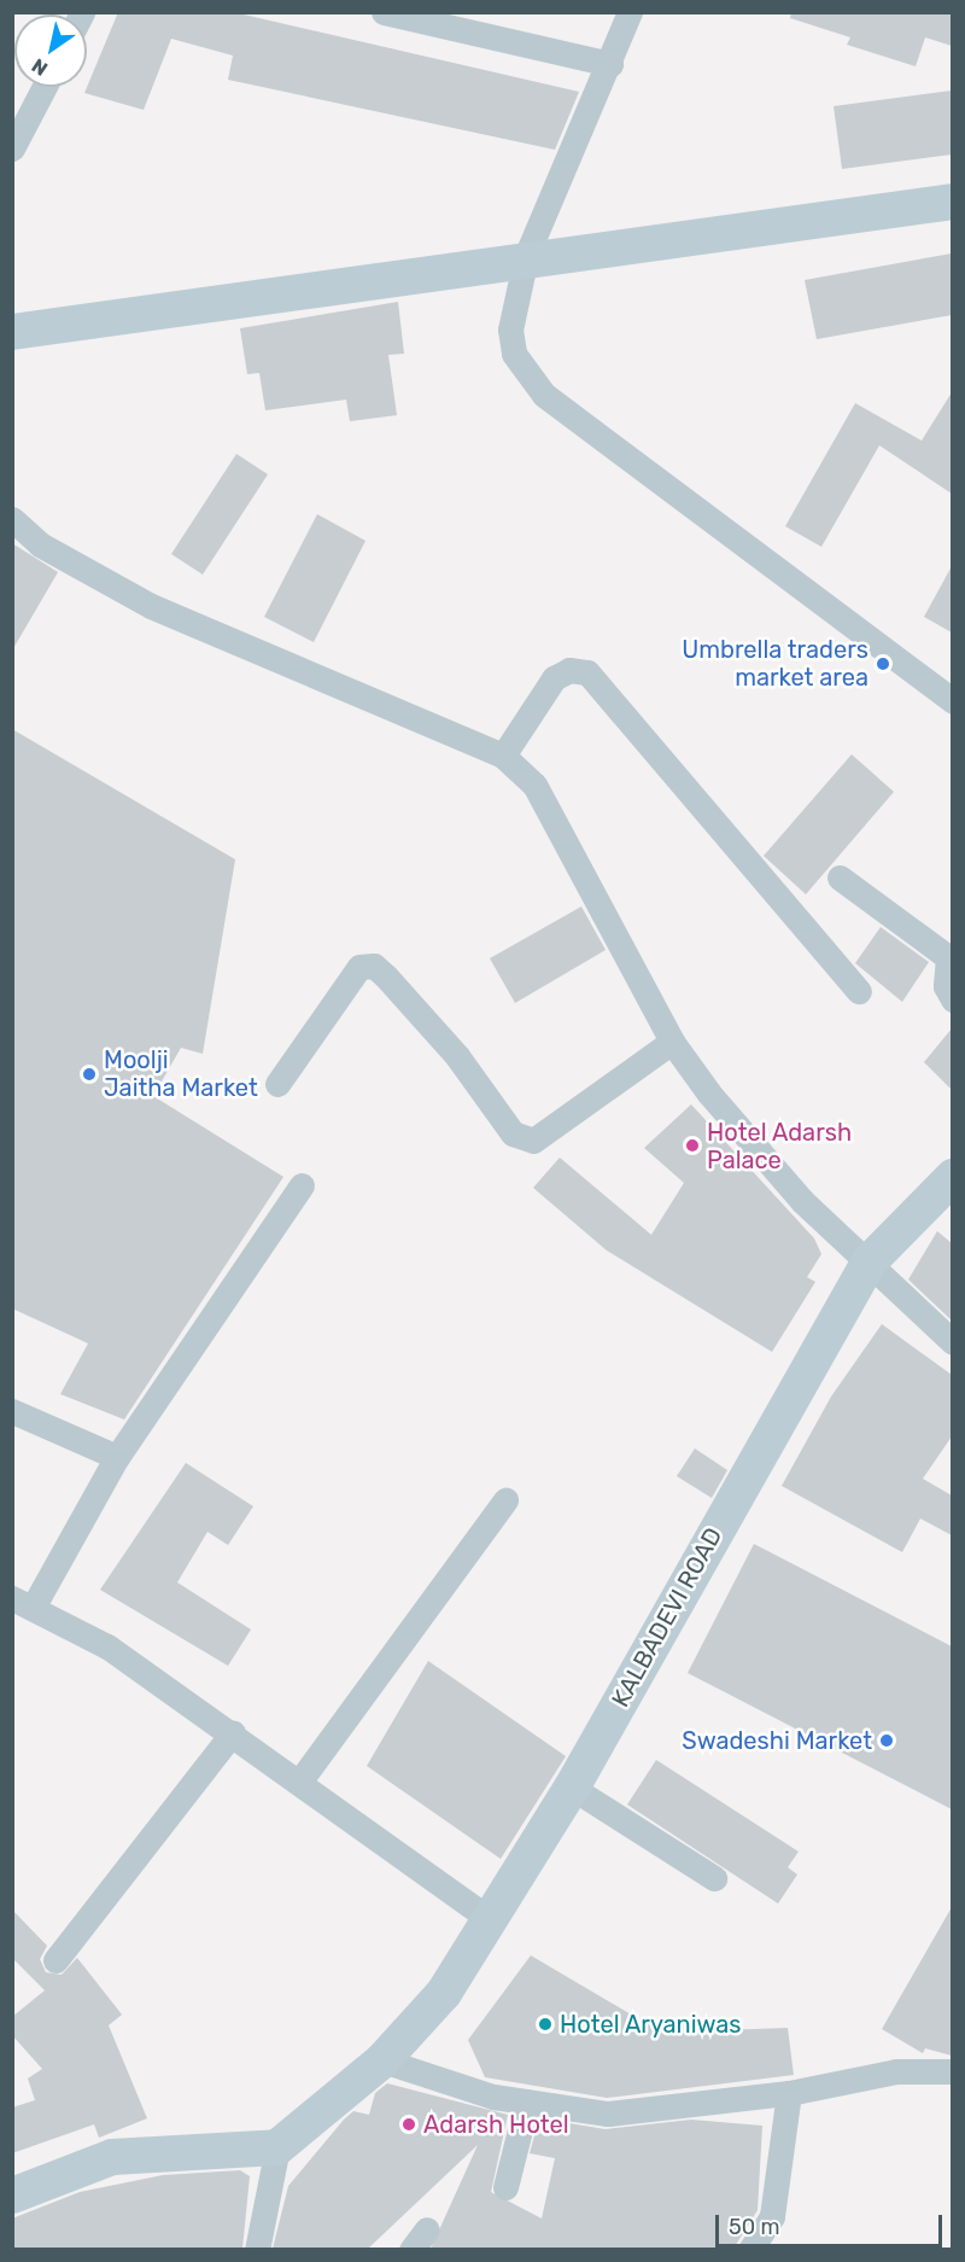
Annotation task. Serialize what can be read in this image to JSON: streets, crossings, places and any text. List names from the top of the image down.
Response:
{
  "streets": {
    "main road": ["KALBADEVI ROAD"]
  },
  "places": [
    "Umbrella traders market area",
    "Moolji Jaitha Market",
    "Hotel Adarsh Palace",
    "Swadeshi Market",
    "Hotel Aryaniwas",
    "Adarsh Hotel"
  ],
  "scale_bar": "50 m",
  "north": "bottom left"
}
